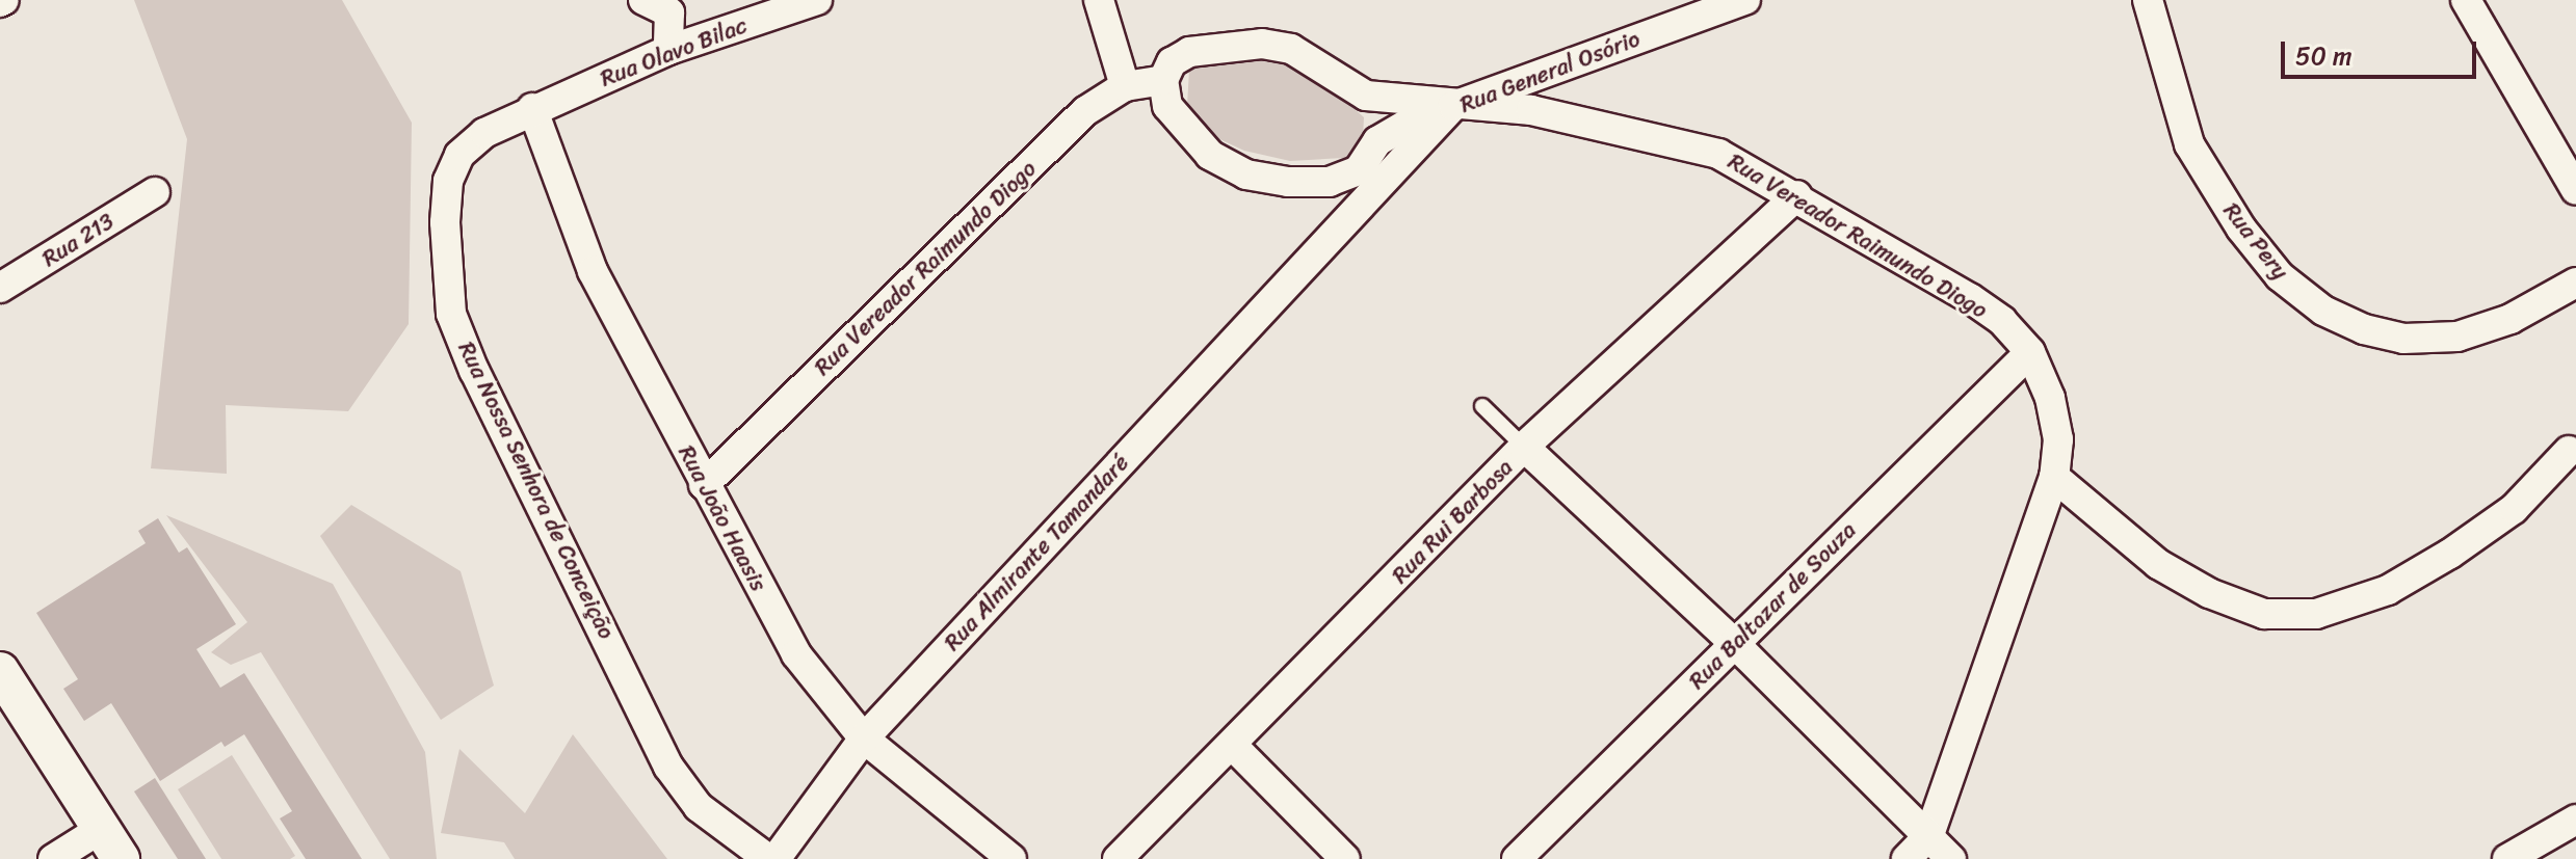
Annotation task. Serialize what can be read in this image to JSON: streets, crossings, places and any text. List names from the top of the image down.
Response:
{
  "streets": {
    "street": [
      "Rua Olavo Bilac",
      "Rua General Osório",
      "Rua Vereador Raimundo Diogo",
      "Rua 213",
      "Rua Pery",
      "Rua Nossa Senhora de Conceição",
      "Rua João Haasis",
      "Rua Rui Barbosa",
      "Rua Almirante Tamandaré",
      "Rua Baltazar de Souza"
    ]
  },
  "crossings": [
    ["Rua Olavo Bilac", "Rua Nossa Senhora de Conceição"],
    ["Rua Olavo Bilac", "Rua João Haasis"],
    ["Rua General Osório", "Rua Vereador Raimundo Diogo"],
    ["Rua General Osório", "Rua Almirante Tamandaré"],
    ["Rua Vereador Raimundo Diogo", "Rua João Haasis"],
    ["Rua Vereador Raimundo Diogo", "Rua Rui Barbosa"],
    ["Rua Vereador Raimundo Diogo", "Rua Baltazar de Souza"],
    ["Rua Nossa Senhora de Conceição", "Rua João Haasis"],
    ["Rua João Haasis", "Rua Almirante Tamandaré"]
  ],
  "scale_bar": "50 m"
}
